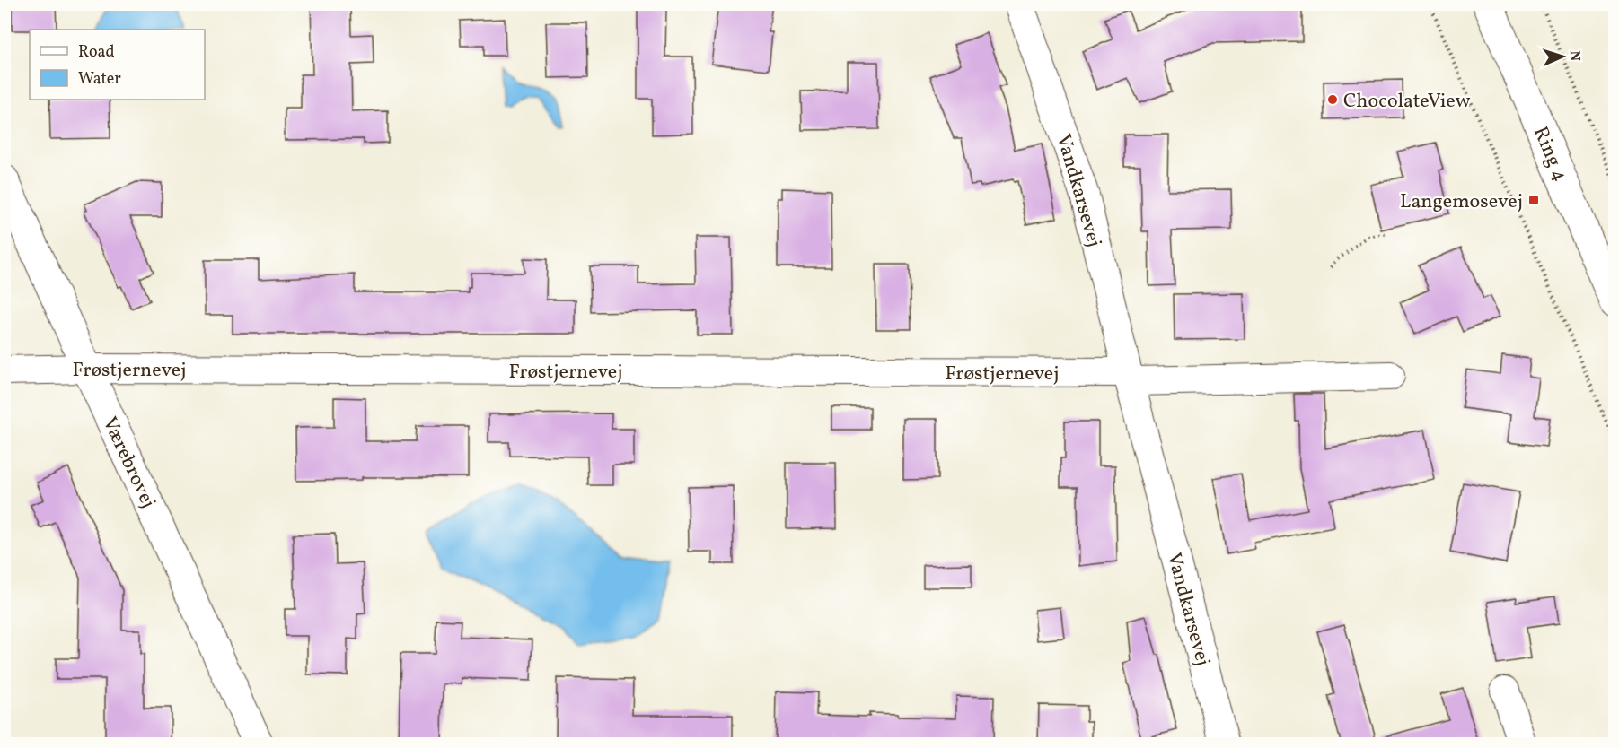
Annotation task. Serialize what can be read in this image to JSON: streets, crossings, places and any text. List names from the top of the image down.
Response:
{
  "streets": {
    "street": [
      "Ring 4",
      "Vandkarsevej",
      "Frøstjernevej",
      "Værebrovej"
    ]
  },
  "crossings": [
    ["Vandkarsevej", "Frøstjernevej"],
    ["Frøstjernevej", "Værebrovej"]
  ],
  "places": {
    "other": ["ChocolateView"],
    "transit": ["Langemosevej"]
  },
  "legend": ["Road", "Water"],
  "north": "right"
}
